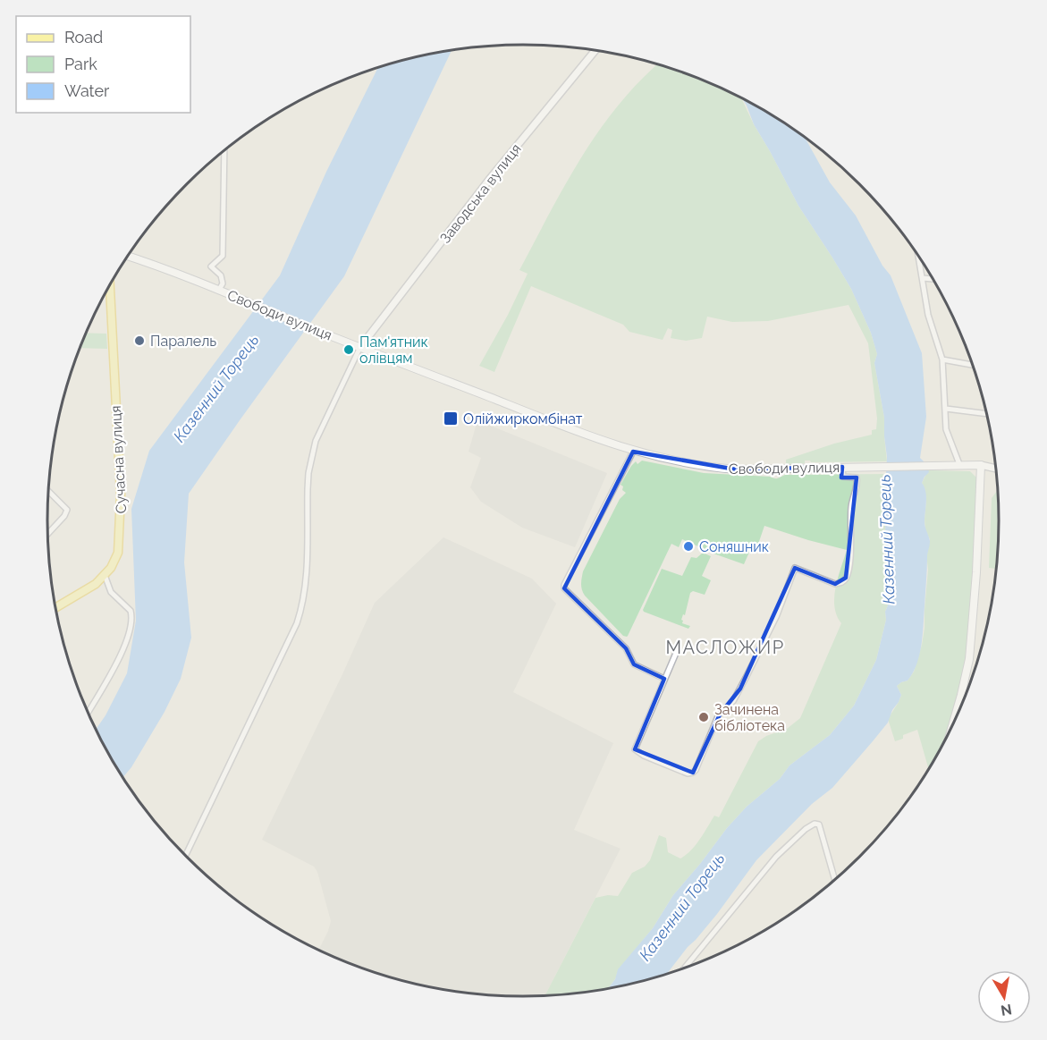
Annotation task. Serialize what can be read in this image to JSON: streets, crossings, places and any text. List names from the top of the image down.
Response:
{
  "streets": {
    "main road": ["Свободи вулиця", "Сучасна вулиця"],
    "street": ["Заводська вулиця"]
  },
  "crossings": [
    ["Заводська вулиця", "Свободи вулиця"]
  ],
  "districts": ["МАСЛОЖИР"],
  "water": ["Казенний Торець"],
  "places": {
    "other": [
      "Паралель",
      "Пам'ятник олівцям",
      "Соняшник",
      "Зачинена бібліотека"
    ],
    "transit": ["Олійжиркомбiнат"]
  },
  "legend": ["Road", "Park", "Water"],
  "north": "bottom"
}
